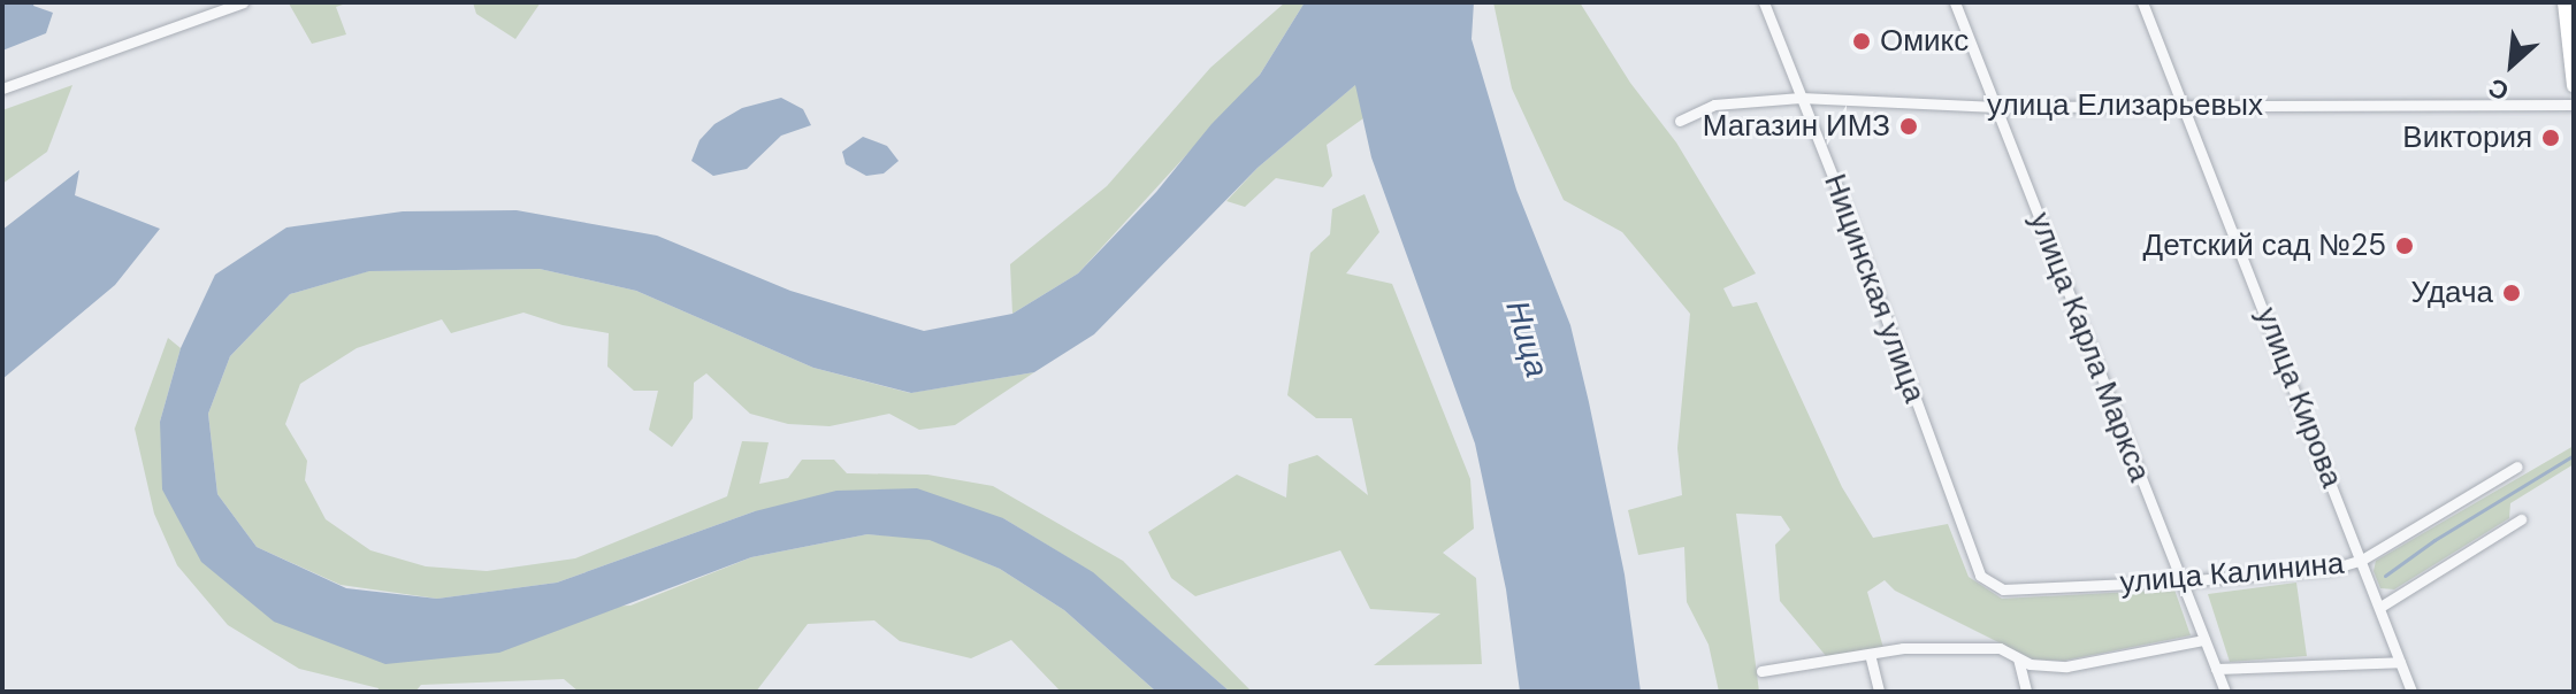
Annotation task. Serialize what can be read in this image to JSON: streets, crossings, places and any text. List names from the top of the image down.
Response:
{
  "streets": {
    "street": [
      "улица Елизарьевых",
      "Ницинская улица",
      "улица Карла Маркса",
      "улица Кирова",
      "улица Калинина"
    ]
  },
  "crossings": [
    ["улица Елизарьевых", "Ницинская улица"],
    ["улица Елизарьевых", "улица Карла Маркса"],
    ["улица Елизарьевых", "улица Кирова"],
    ["Ницинская улица", "улица Калинина"],
    ["улица Карла Маркса", "улица Калинина"],
    ["улица Кирова", "улица Калинина"]
  ],
  "water": ["Ница"],
  "places": [
    "Омикс",
    "Магазин ИМЗ",
    "Виктория",
    "Детский сад №25",
    "Удача"
  ],
  "north": "bottom left"
}
